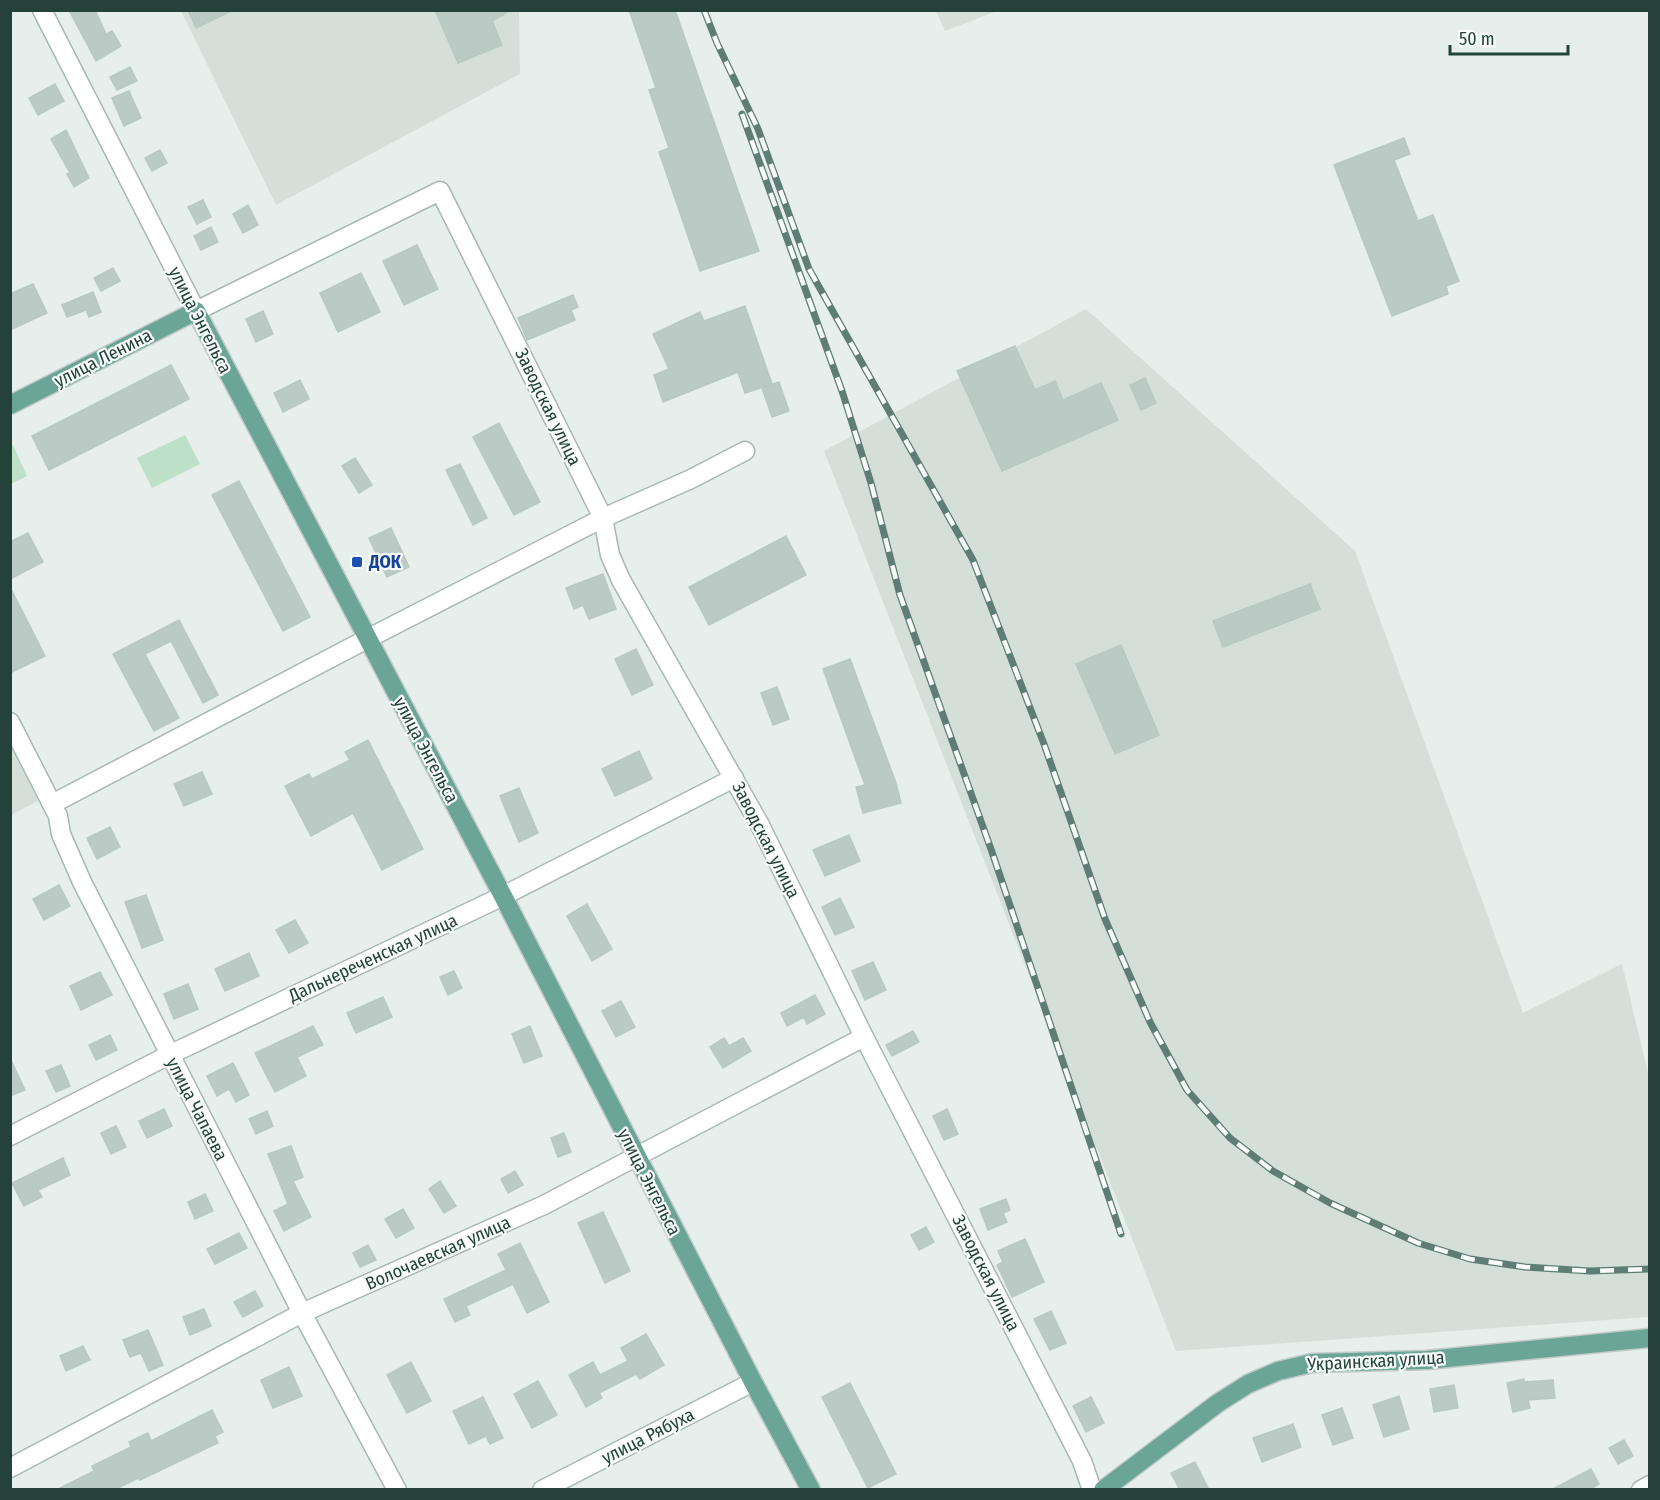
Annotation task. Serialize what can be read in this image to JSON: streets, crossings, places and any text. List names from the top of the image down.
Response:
{
  "streets": {
    "main road": ["улица Энгельса", "улица Ленина", "Украинская улица"],
    "street": [
      "Заводская улица",
      "Дальнереченская улица",
      "улица Чапаева",
      "Волочаевская улица",
      "улица Рябуха"
    ]
  },
  "crossings": [
    ["улица Энгельса", "улица Ленина"],
    ["улица Энгельса", "Заводская улица"],
    ["улица Энгельса", "Дальнереченская улица"],
    ["улица Энгельса", "Волочаевская улица"],
    ["улица Энгельса", "улица Рябуха"],
    ["улица Ленина", "Заводская улица"],
    ["Заводская улица", "Дальнереченская улица"],
    ["Заводская улица", "Волочаевская улица"],
    ["Дальнереченская улица", "улица Чапаева"],
    ["улица Чапаева", "Волочаевская улица"]
  ],
  "places": {
    "transit": ["ДОК"]
  },
  "scale_bar": "50 m"
}
